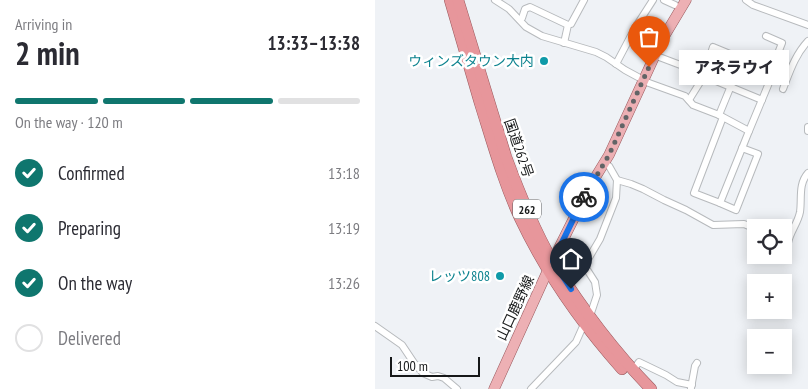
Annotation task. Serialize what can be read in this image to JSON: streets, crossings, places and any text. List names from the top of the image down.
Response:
{
  "streets": {
    "highway": ["国道262号", "262"],
    "main road": ["山口鹿野線"]
  },
  "crossings": [
    ["国道262号", "山口鹿野線"]
  ],
  "places": ["ウィンズタウン大内", "アネラウイ", "レッツ808"],
  "scale_bar": "100 m",
  "page": {
    "heading": ["2 min", "Arriving in", "13:33–13:38"],
    "bubble": "アネラウイ",
    "bar": "On the way · 120 m",
    "list": [
      ["Confirmed", "13:18"],
      ["Preparing", "13:19"],
      ["On the way", "13:26"],
      "Delivered"
    ],
    "map_buttons": ["+", "−"],
    "scale": "100 m"
  }
}
